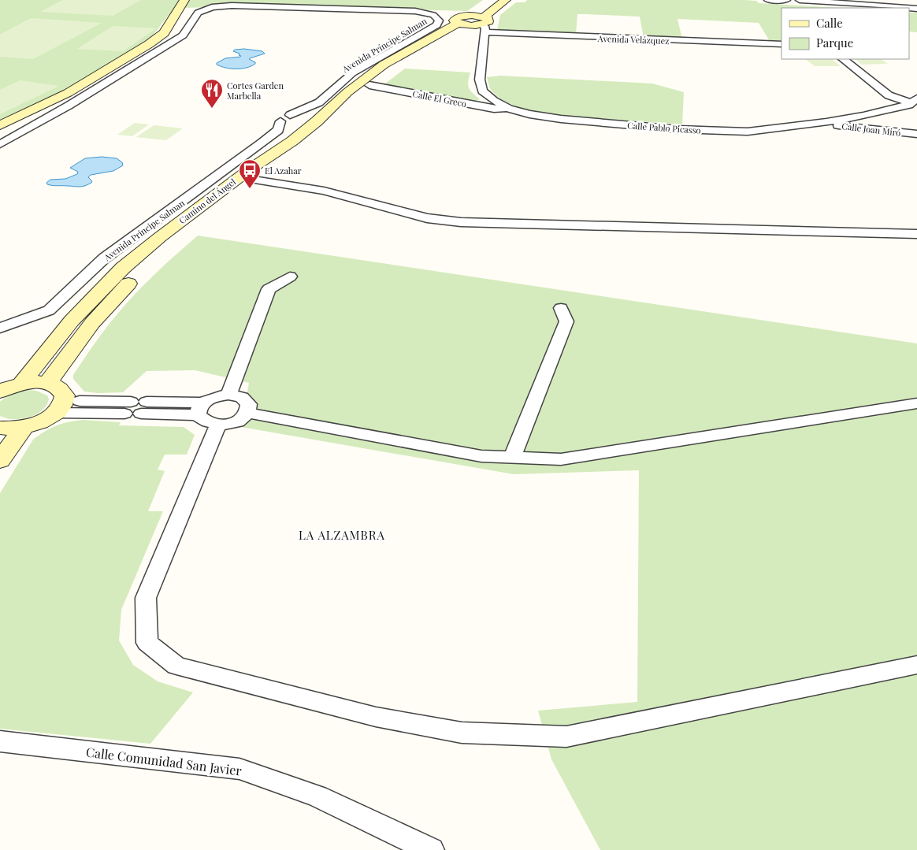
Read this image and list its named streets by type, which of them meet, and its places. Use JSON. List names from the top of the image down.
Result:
{
  "streets": {
    "street": [
      "Avenida Velázquez",
      "Avenida Príncipe Salman",
      "Calle El Greco",
      "Calle Pablo Picasso",
      "Calle Joan Miró",
      "Camino del Ángel",
      "Avenida Principe Salman",
      "Calle Comunidad San Javier"
    ]
  },
  "crossings": [
    ["Avenida Velázquez", "Calle Pablo Picasso"],
    ["Avenida Velázquez", "Camino del Ángel"],
    ["Avenida Príncipe Salman", "Avenida Principe Salman"],
    ["Calle El Greco", "Calle Pablo Picasso"],
    ["Calle El Greco", "Camino del Ángel"],
    ["Calle Pablo Picasso", "Calle Joan Miró"],
    ["Calle Pablo Picasso", "Camino del Ángel"]
  ],
  "districts": ["LA ALZAMBRA"],
  "places": {
    "restaurant": ["Cortes Garden Marbella"],
    "bus stop": ["El Azahar"]
  },
  "legend": ["Calle", "Parque"]
}
